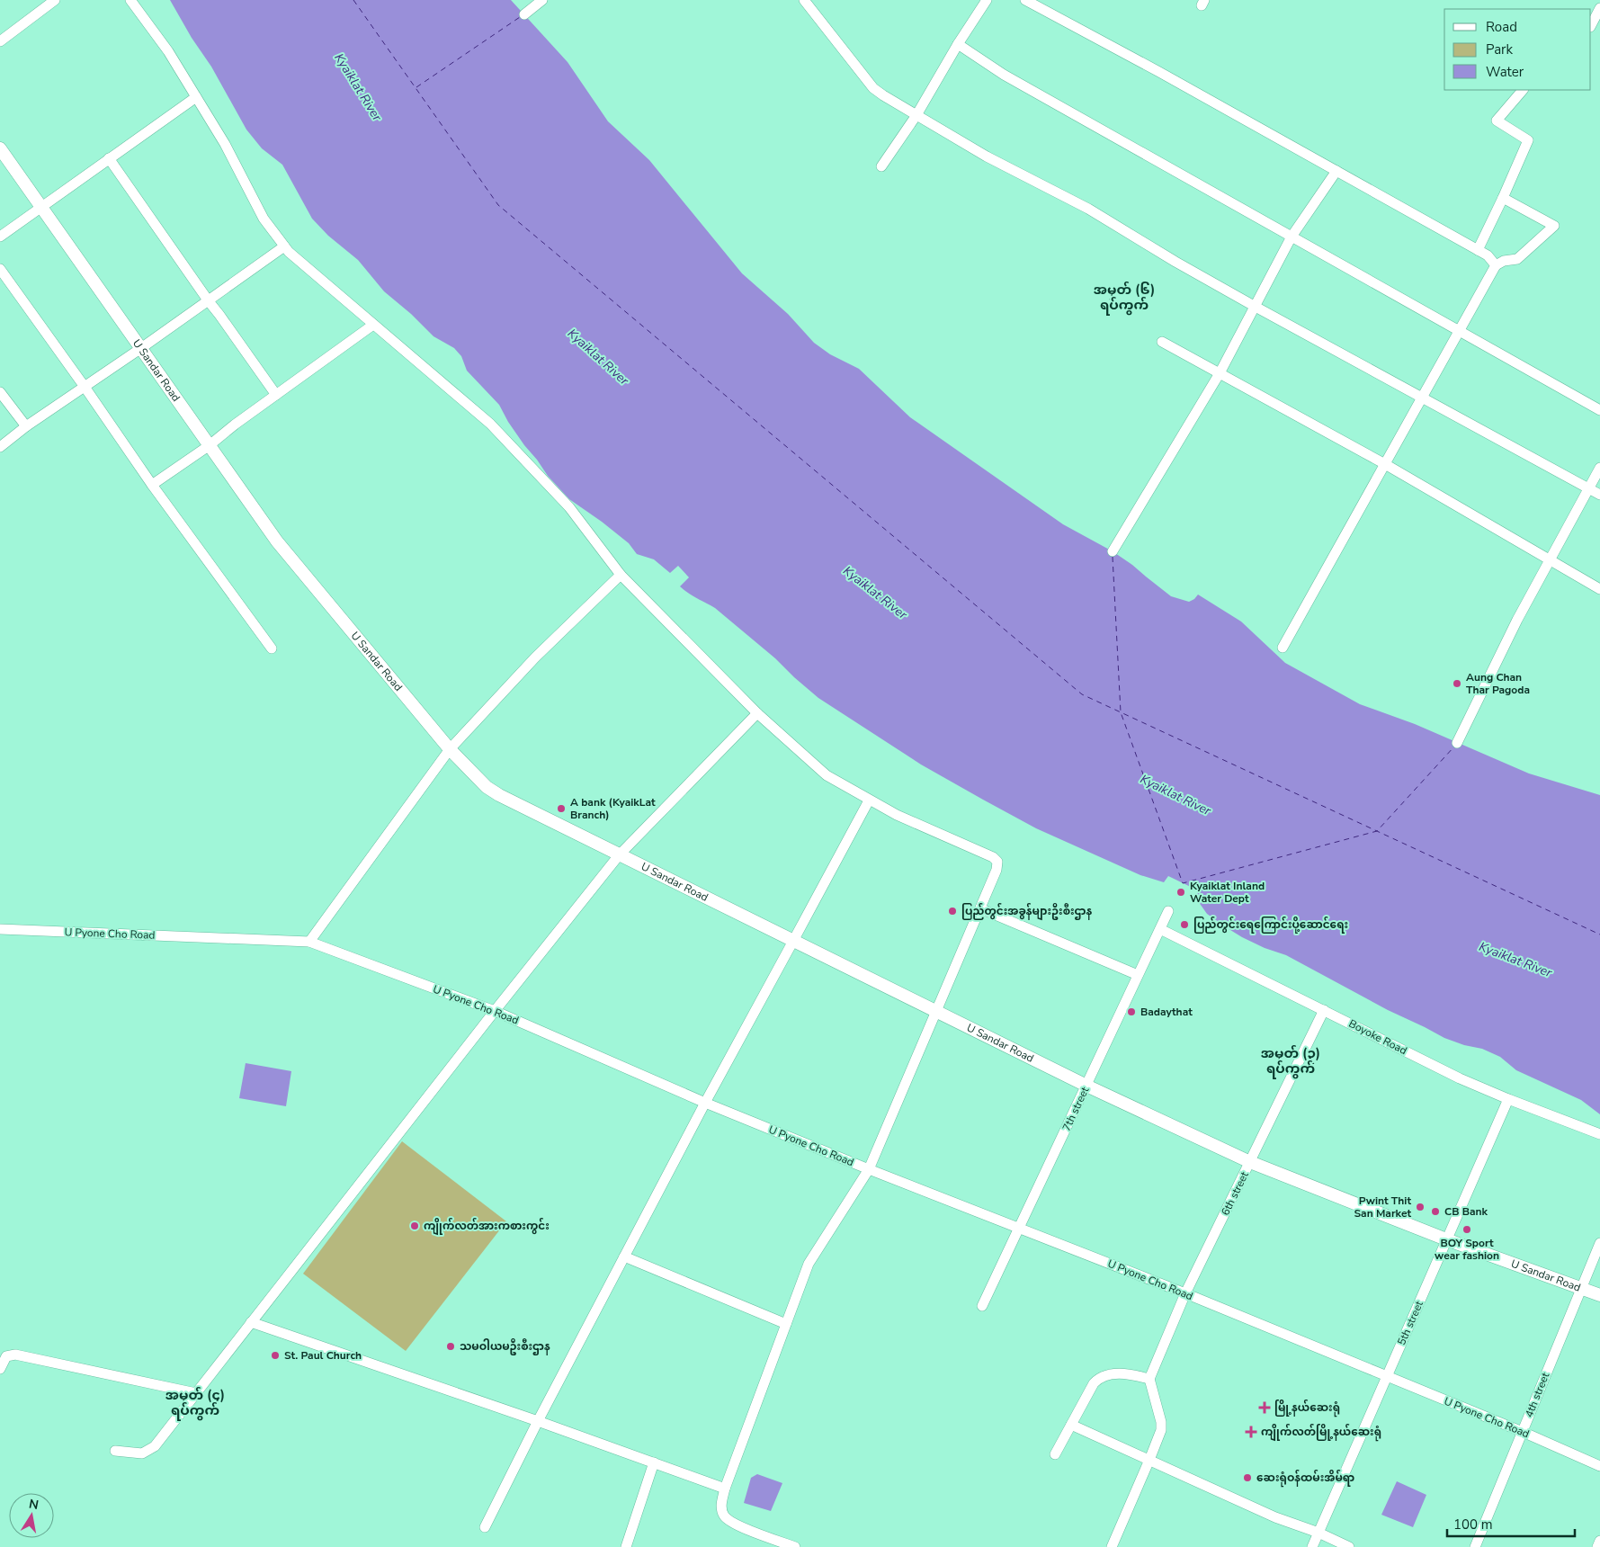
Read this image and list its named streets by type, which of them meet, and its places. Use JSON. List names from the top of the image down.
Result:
{
  "streets": {
    "main road": ["U Sandar Road"],
    "street": [
      "U Pyone Cho Road",
      "Boyoke Road",
      "7th street",
      "6th street",
      "5th street",
      "4th street"
    ]
  },
  "crossings": [
    ["U Sandar Road", "7th street"],
    ["U Sandar Road", "6th street"],
    ["U Sandar Road", "5th street"],
    ["U Sandar Road", "4th street"],
    ["U Pyone Cho Road", "7th street"],
    ["U Pyone Cho Road", "6th street"],
    ["U Pyone Cho Road", "5th street"],
    ["U Pyone Cho Road", "4th street"],
    ["Boyoke Road", "7th street"],
    ["Boyoke Road", "6th street"],
    ["Boyoke Road", "5th street"]
  ],
  "districts": ["အမှတ် (၆) ရပ်ကွက်", "အမှတ် (၃) ရပ်ကွက်", "အမှတ် (၄) ရပ်ကွက်"],
  "water": ["Kyaiklat River"],
  "places": {
    "other": [
      "Aung Chan Thar Pagoda",
      "A bank (KyaikLat Branch)",
      "Kyaiklat Inland Water Dept",
      "ပြည်တွင်းအခွန်များဦးစီးဌာန",
      "ပြည်တွင်းရေကြောင်းပို့ဆောင်ရေး",
      "Badaythat",
      "Pwint Thit San Market",
      "CB Bank",
      "ကျိုက်လတ်အားကစားကွင်း",
      "BOY Sport wear fashion",
      "သမဝါယမဦးစီးဌာန",
      "St. Paul Church",
      "ဆေးရုံဝန်ထမ်းအိမ်ရာ"
    ],
    "health": ["မြို့နယ်ဆေးရုံ", "ကျိုက်လတ်မြို့နယ်ဆေးရုံ"]
  },
  "legend": ["Road", "Park", "Water"],
  "scale_bar": "100 m",
  "north": "top"
}
